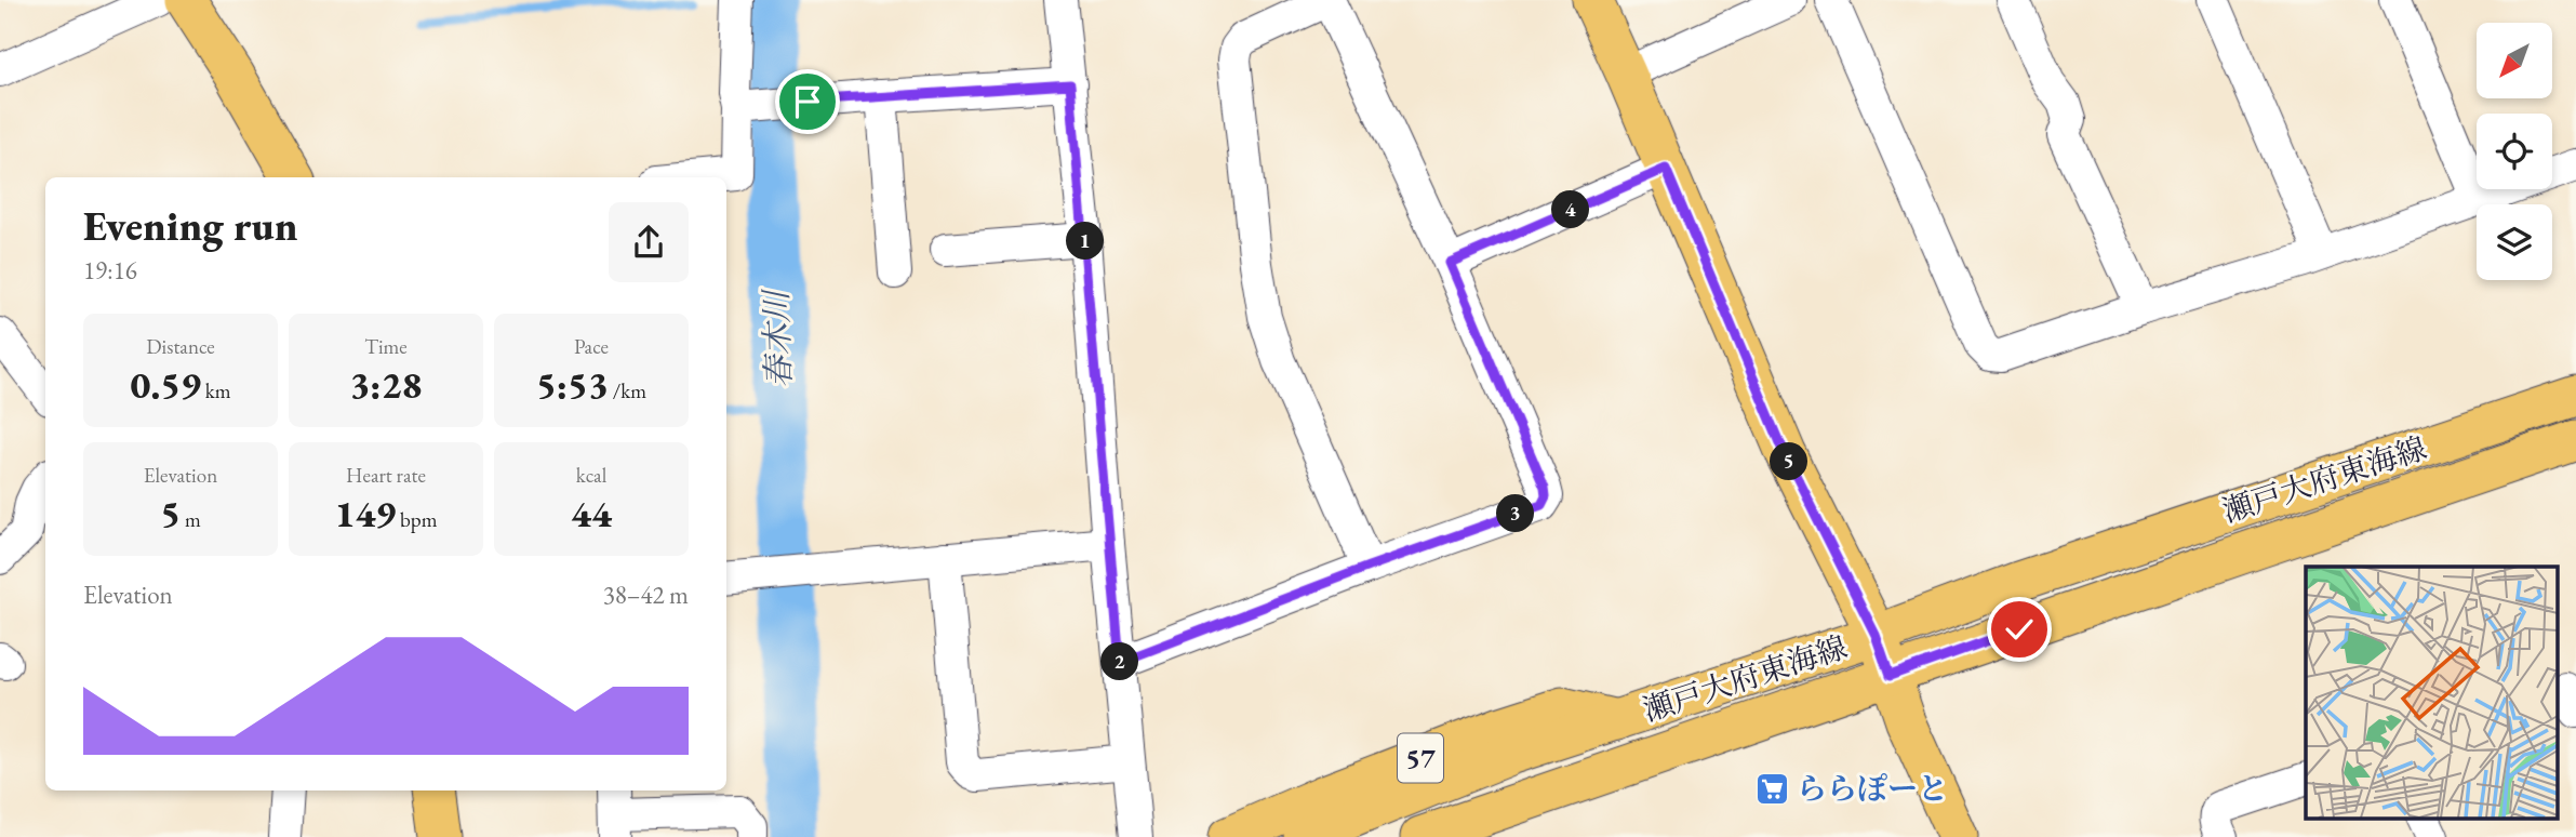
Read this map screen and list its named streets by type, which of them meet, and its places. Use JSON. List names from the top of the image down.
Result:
{
  "streets": {
    "main road": ["瀬戸大府東海線", "57"]
  },
  "crossings": [
    ["瀬戸大府東海線", "57"]
  ],
  "water": ["春木川"],
  "places": {
    "supermarket": ["ららぽーと"]
  },
  "north": "bottom left",
  "page": {
    "heading": ["Evening run", "19:16"],
    "pins": [
      "4",
      "1",
      "5",
      "3",
      "2"
    ],
    "stats": [
      ["Distance", "0.59 km"],
      ["Time", "3:28"],
      ["Pace", "5:53 /km"],
      ["Elevation", "5 m"],
      ["Heart rate", "149 bpm"],
      ["kcal", "44"]
    ],
    "chart": ["Elevation", "38–42 m"]
  }
}
